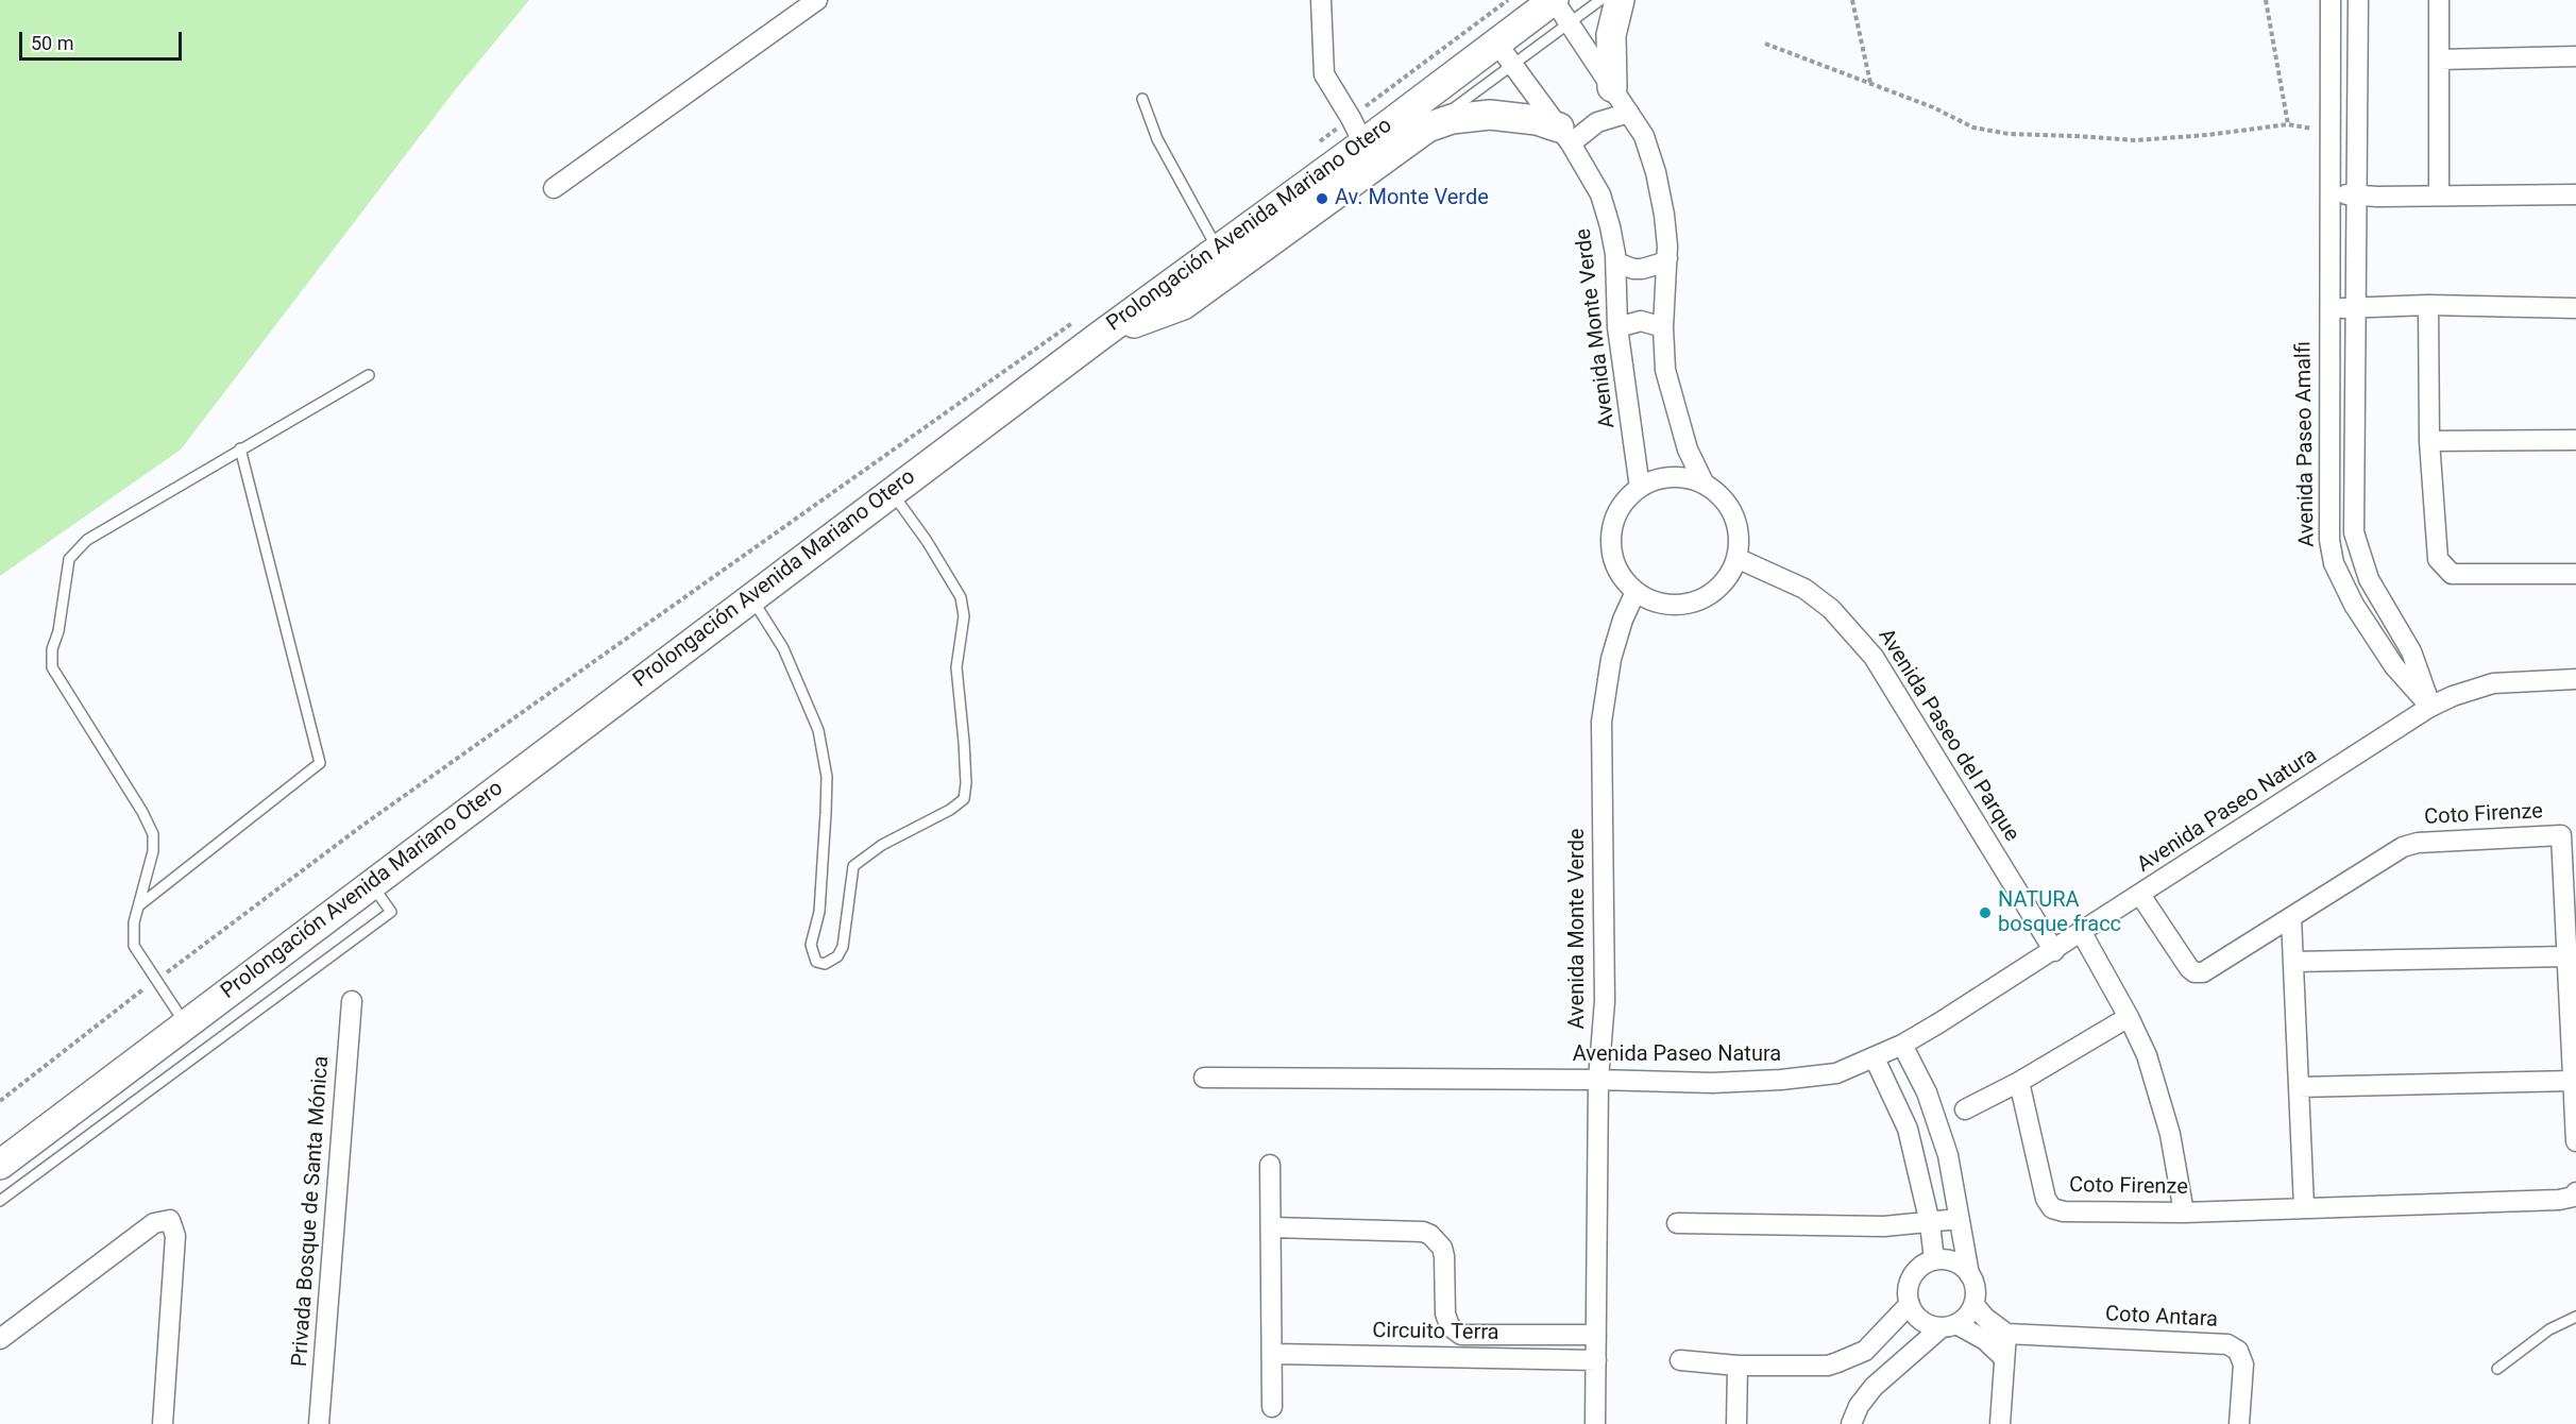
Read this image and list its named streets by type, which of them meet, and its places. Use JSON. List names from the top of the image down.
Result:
{
  "streets": {
    "street": [
      "Prolongación Avenida Mariano Otero",
      "Avenida Monte Verde",
      "Avenida Paseo Amalfi",
      "Avenida Paseo del Parque",
      "Avenida Paseo Natura",
      "Coto Firenze",
      "Privada Bosque de Santa Mónica",
      "Coto Antara",
      "Circuito Terra"
    ]
  },
  "crossings": [
    ["Prolongación Avenida Mariano Otero", "Avenida Monte Verde"],
    ["Avenida Monte Verde", "Avenida Paseo del Parque"],
    ["Avenida Monte Verde", "Avenida Paseo Natura"],
    ["Avenida Monte Verde", "Circuito Terra"],
    ["Avenida Paseo Amalfi", "Avenida Paseo Natura"],
    ["Avenida Paseo del Parque", "Avenida Paseo Natura"],
    ["Avenida Paseo Natura", "Coto Firenze"]
  ],
  "places": ["Av. Monte Verde", "NATURA bosque fracc"],
  "scale_bar": "50 m"
}
